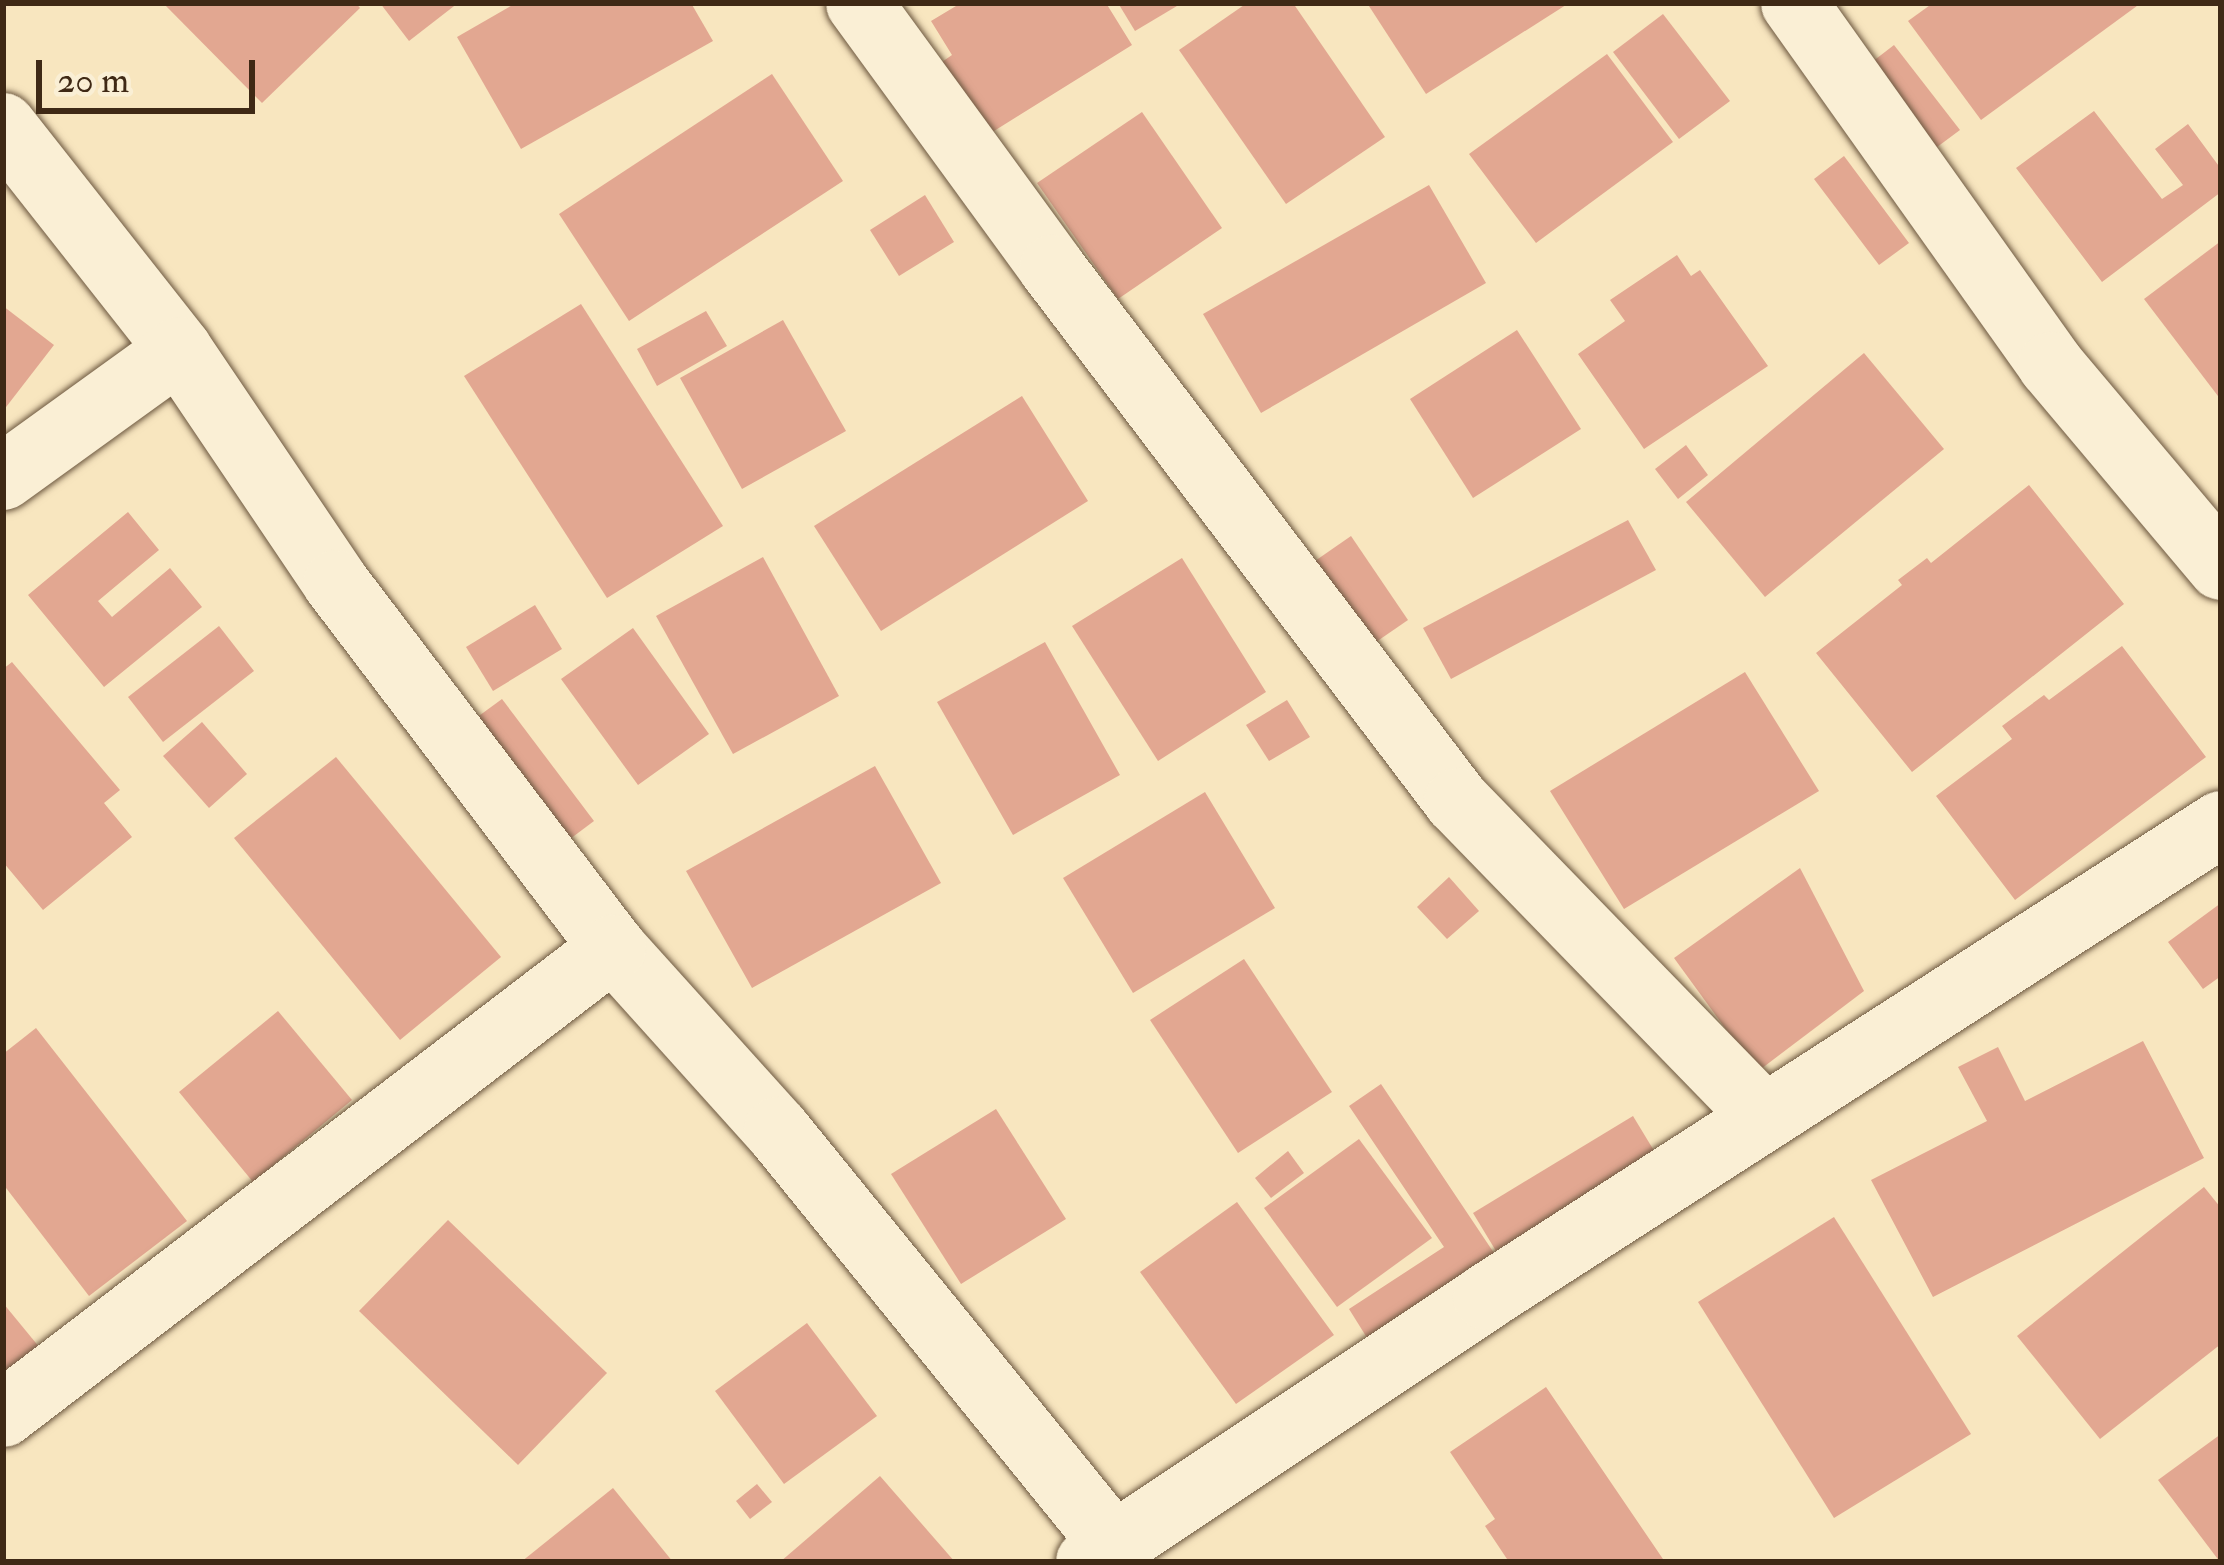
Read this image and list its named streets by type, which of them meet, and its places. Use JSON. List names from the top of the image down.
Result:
{
  "scale_bar": "20 m"
}
